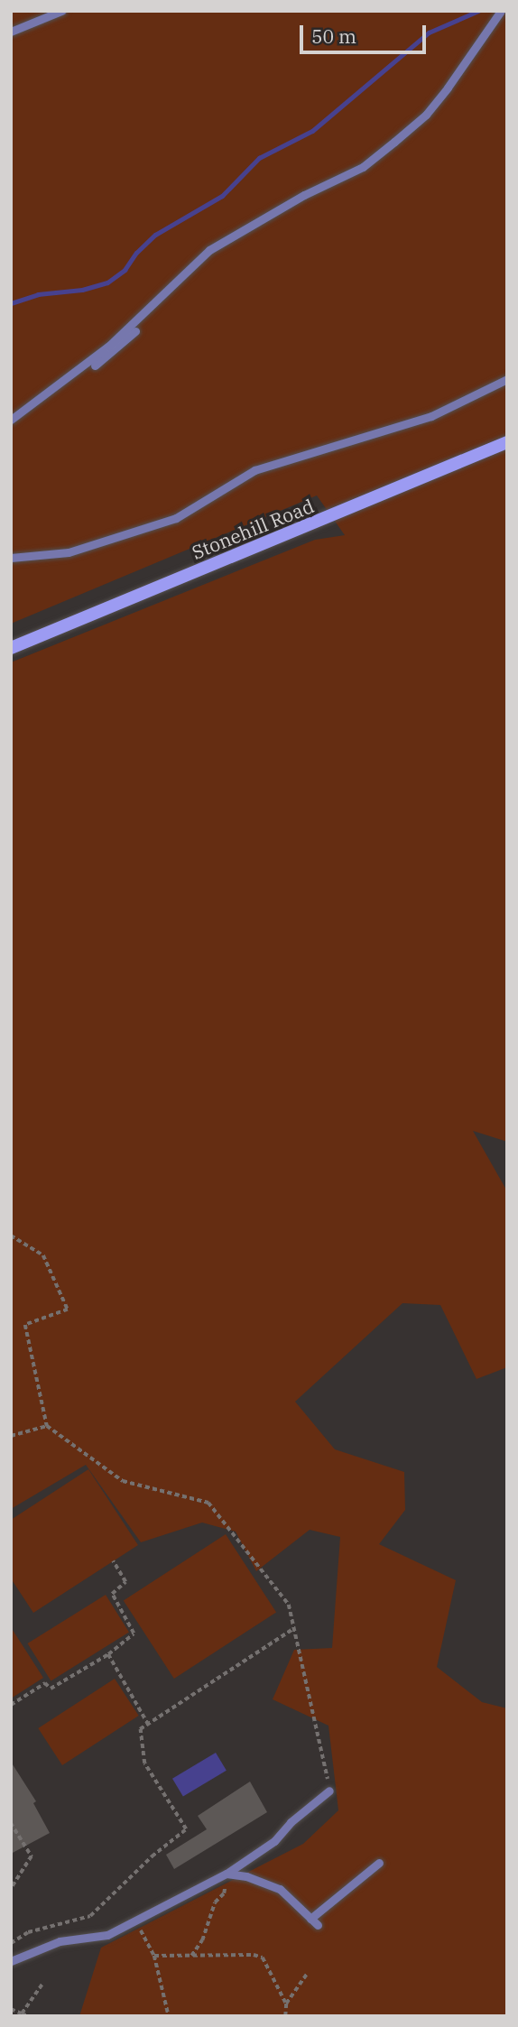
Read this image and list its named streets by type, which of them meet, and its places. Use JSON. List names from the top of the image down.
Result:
{
  "streets": {
    "street": ["Stonehill Road"]
  },
  "scale_bar": "50 m"
}
